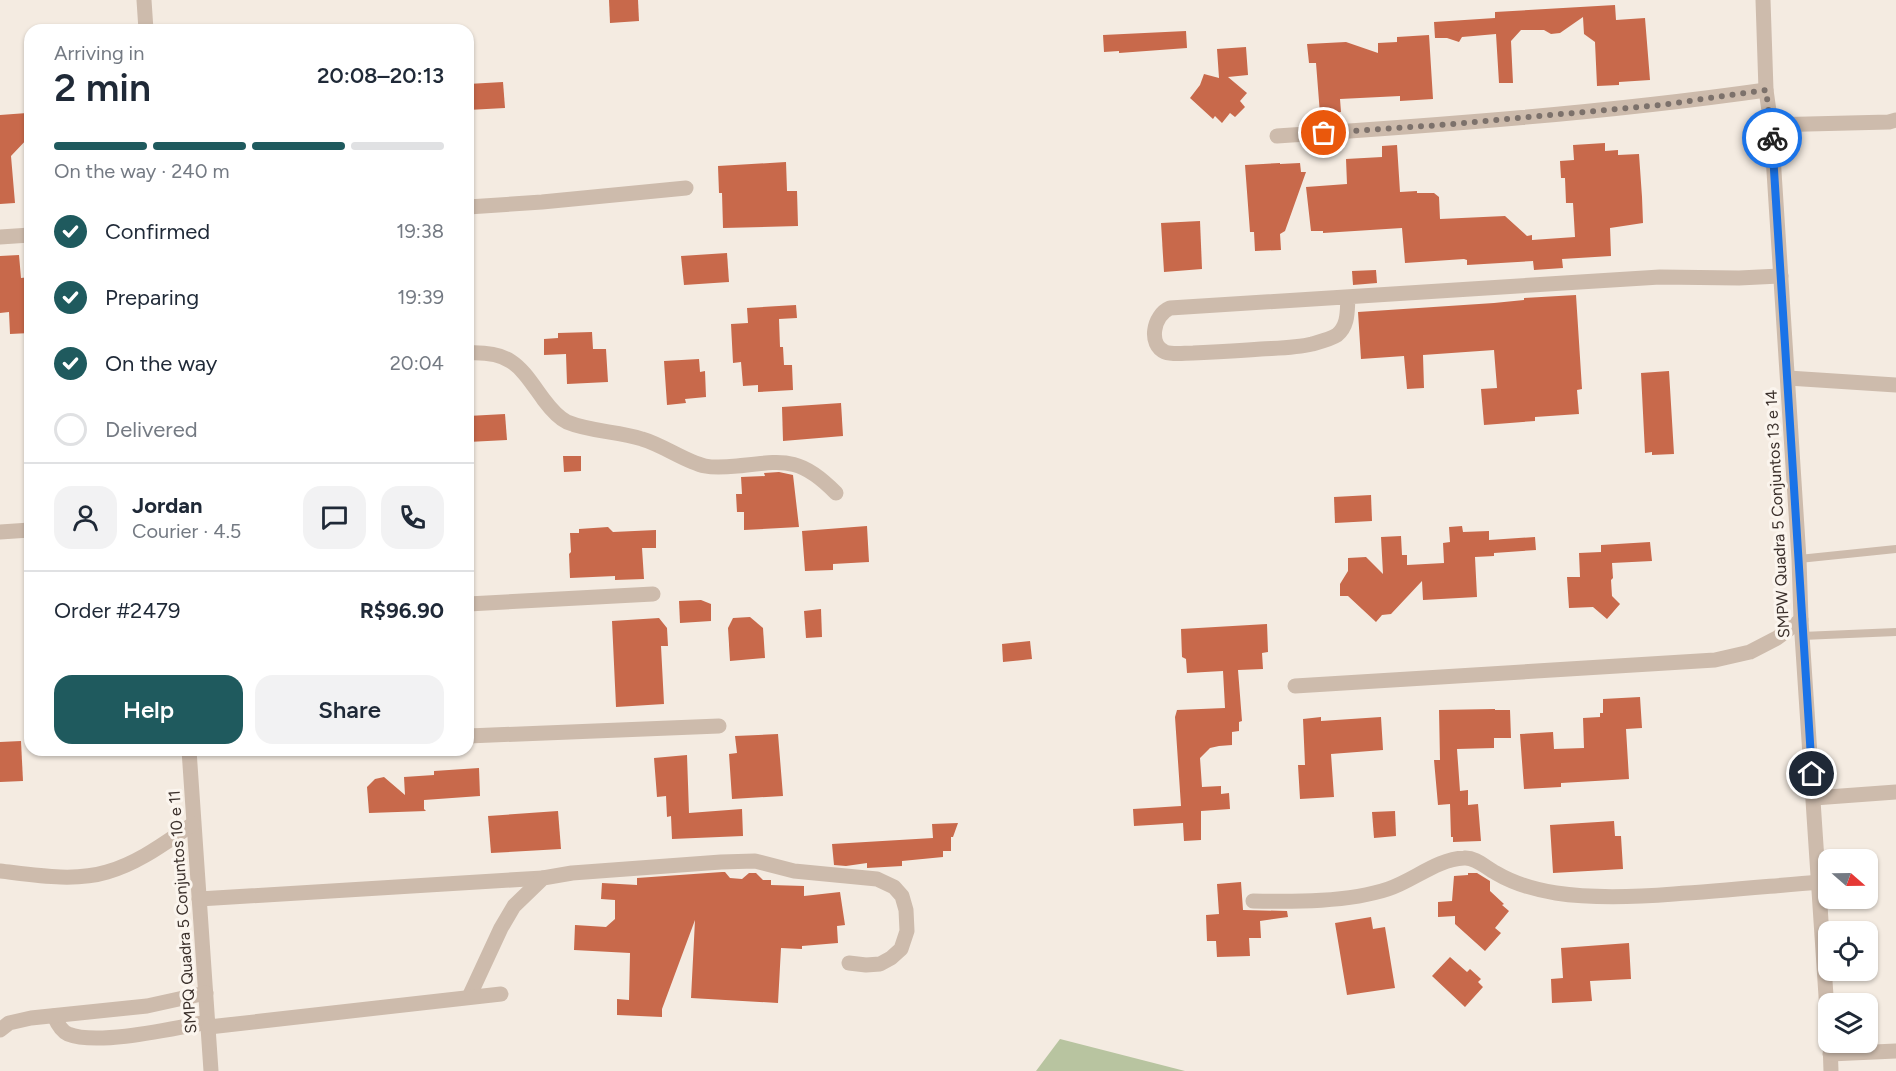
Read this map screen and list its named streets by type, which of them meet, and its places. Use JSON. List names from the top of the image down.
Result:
{
  "streets": {
    "street": ["SMPW Quadra 5 Conjuntos 13 e 14", "SMPQ Quadra 5 Conjuntos 10 e 11"]
  },
  "north": "right",
  "page": {
    "heading": ["2 min", "Arriving in", "20:08–20:13"],
    "panel": [
      "Jordan",
      "Courier · 4.5",
      "Order #2479",
      "R$96.90"
    ],
    "bar": "On the way · 240 m",
    "list": [
      ["Confirmed", "19:38"],
      ["Preparing", "19:39"],
      ["On the way", "20:04"],
      "Delivered"
    ],
    "buttons": ["Help", "Share"]
  }
}
